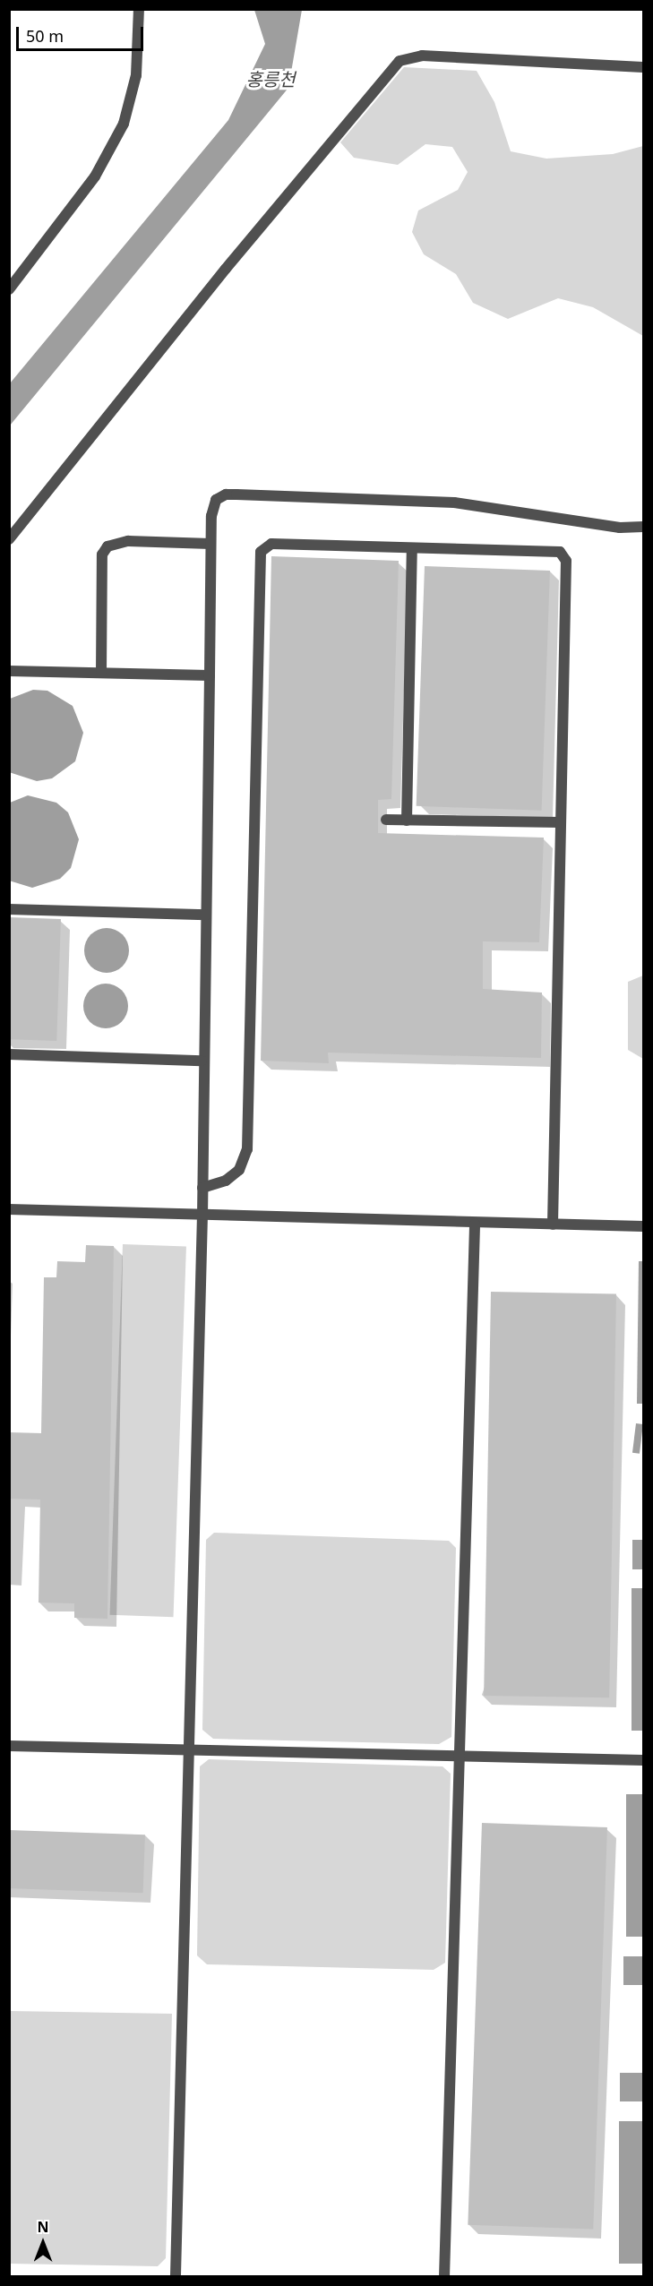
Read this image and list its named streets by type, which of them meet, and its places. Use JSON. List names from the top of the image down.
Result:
{
  "water": ["홍릉천"],
  "scale_bar": "50 m",
  "north": "top"
}
